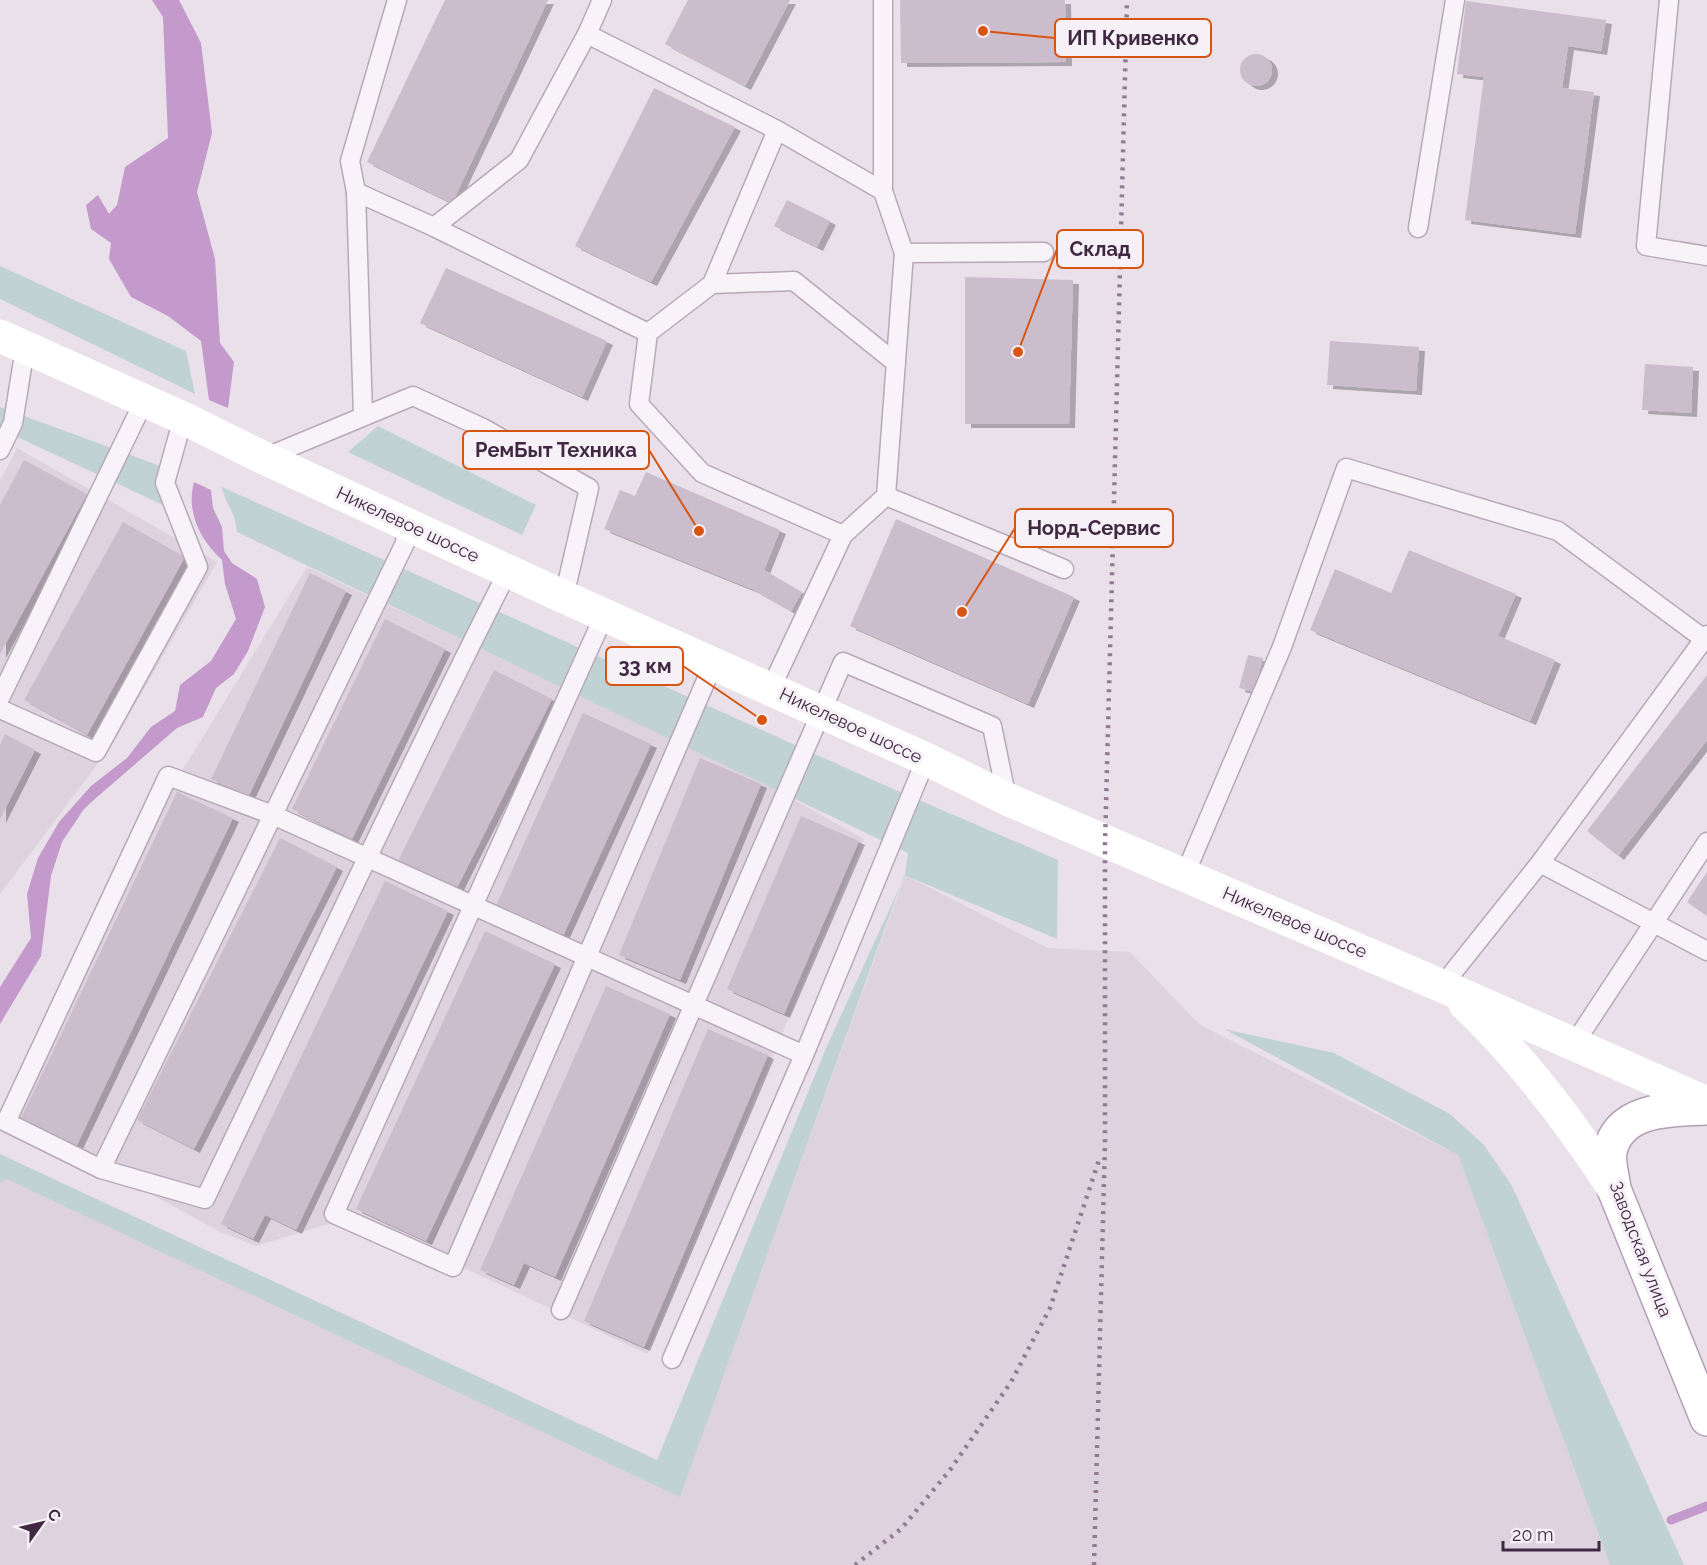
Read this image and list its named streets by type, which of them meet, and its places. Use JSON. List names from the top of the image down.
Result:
{
  "streets": {
    "main road": ["Никелевое шоссе", "Заводская улица"]
  },
  "places": [
    "ИП Кривенко",
    "Склад",
    "РемБыт Техника",
    "Норд-Сервис",
    "33 км"
  ],
  "scale_bar": "20 m",
  "north": "top right"
}
